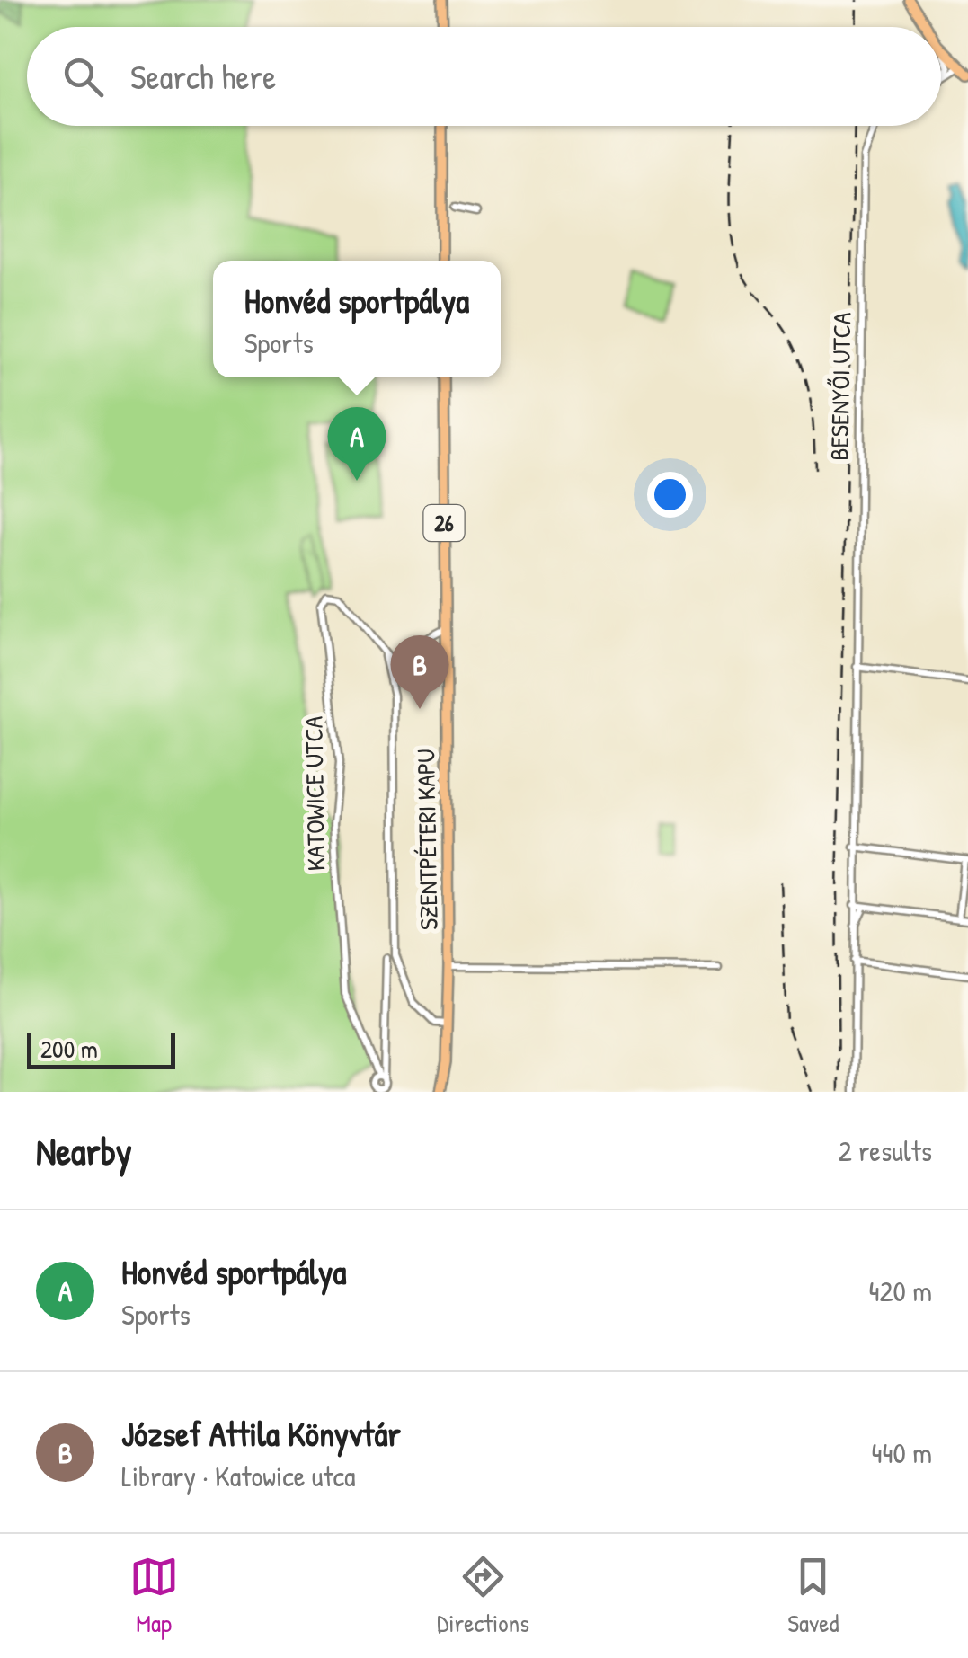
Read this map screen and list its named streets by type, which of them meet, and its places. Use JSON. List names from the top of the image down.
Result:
{
  "streets": {
    "main road": ["26", "SZENTPÉTERI KAPU"],
    "street": ["BESENYŐI UTCA", "KATOWICE UTCA"]
  },
  "crossings": [
    ["KATOWICE UTCA", "SZENTPÉTERI KAPU"]
  ],
  "scale_bar": "200 m",
  "page": {
    "search": "Search here",
    "popup": ["Honvéd sportpálya", "Sports"],
    "pins": ["A", "B"],
    "scale": "200 m",
    "heading": ["Nearby", "2 results"],
    "list": [
      {
        "mark": "A",
        "name": "Honvéd sportpálya",
        "note": "Sports",
        "value": "420 m"
      },
      {
        "mark": "B",
        "name": "József Attila Könyvtár",
        "note": "Library · Katowice utca",
        "value": "440 m"
      }
    ],
    "nav": ["Map", "Directions", "Saved"]
  }
}
